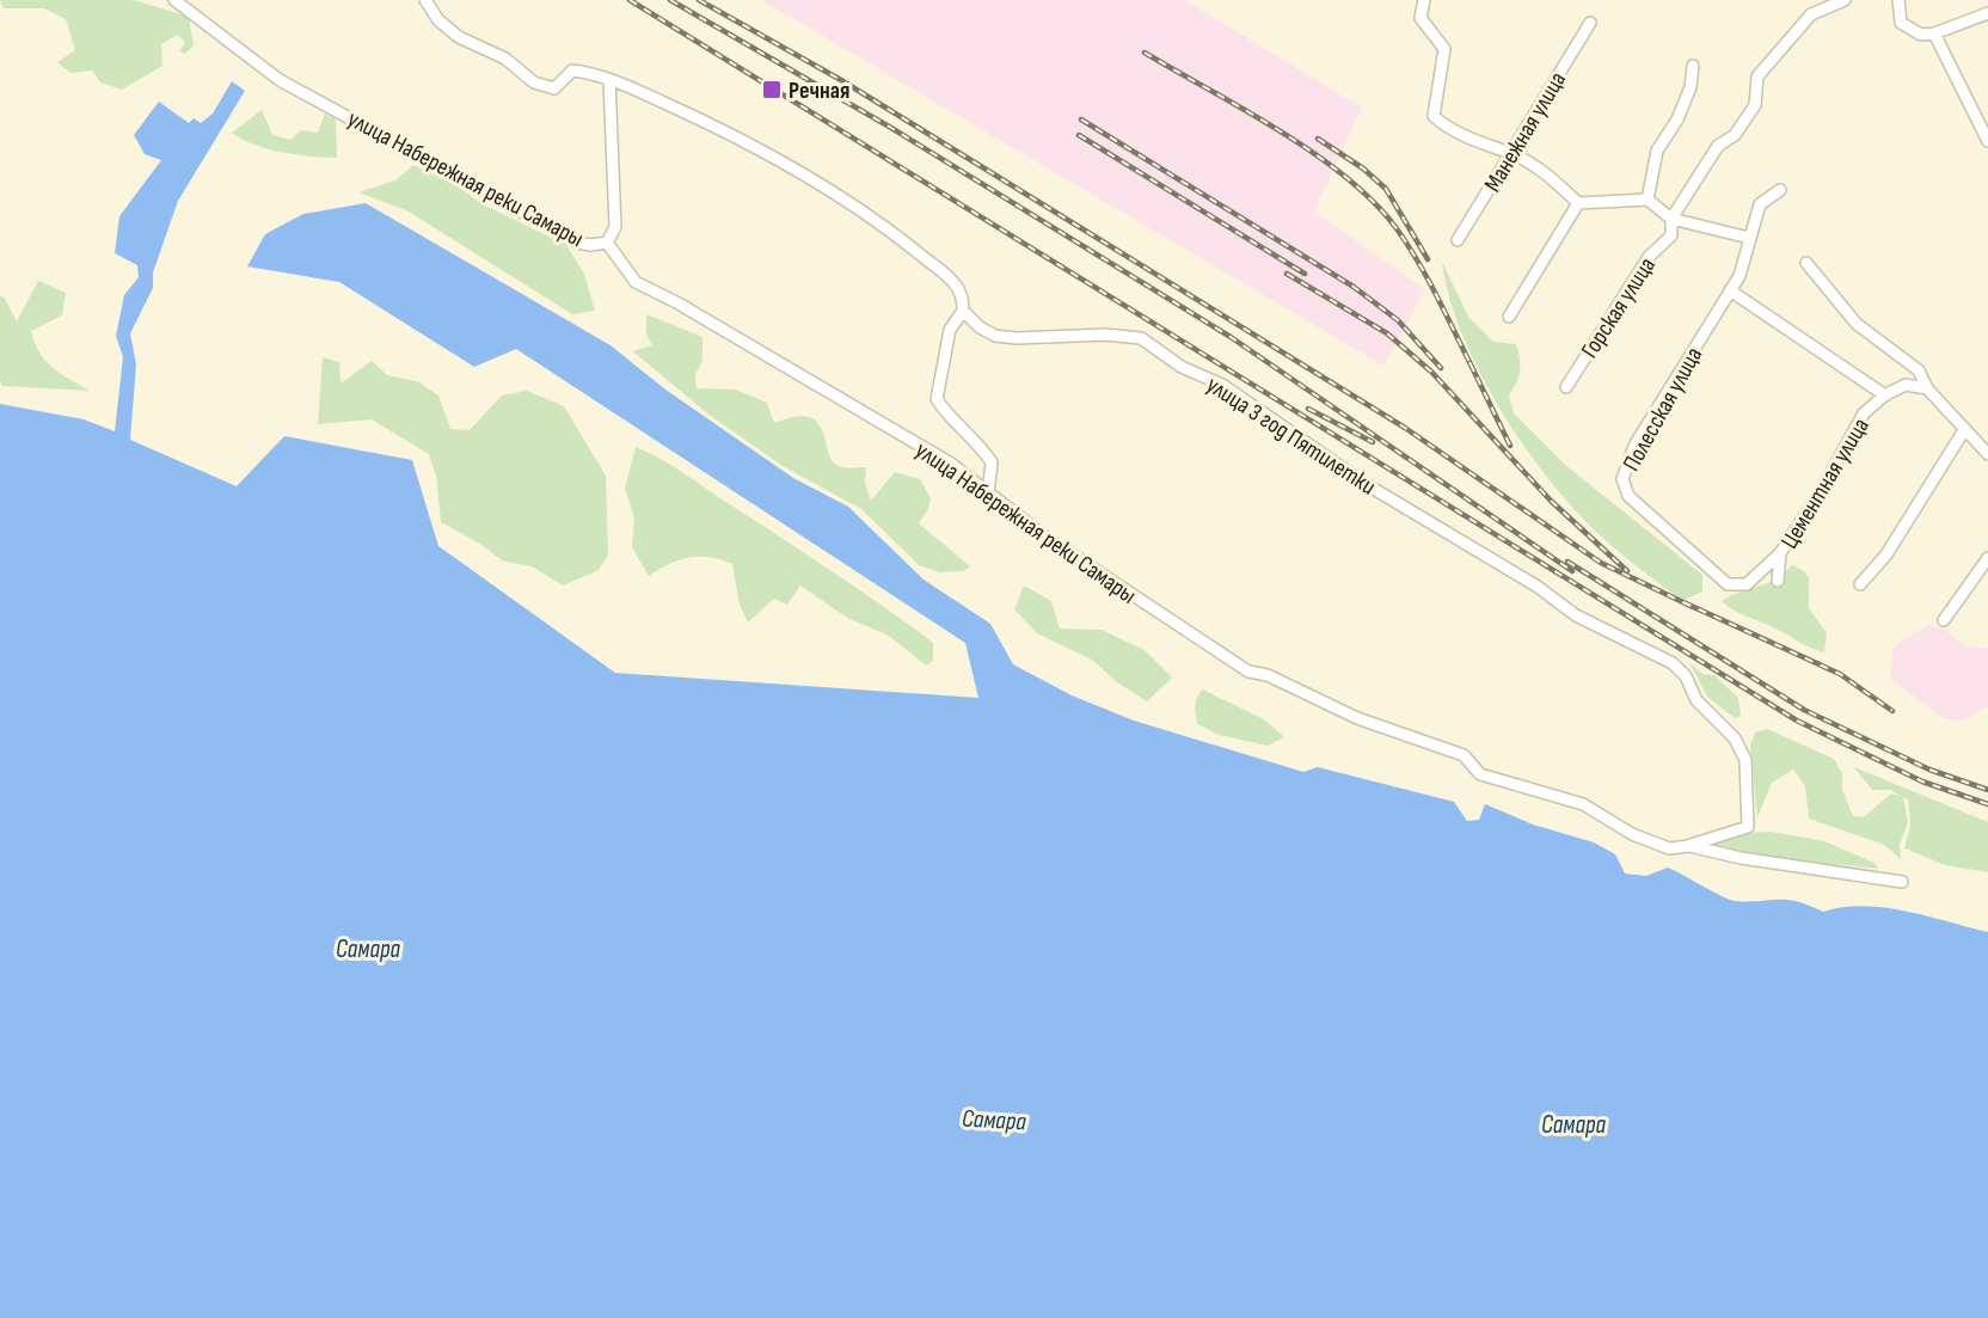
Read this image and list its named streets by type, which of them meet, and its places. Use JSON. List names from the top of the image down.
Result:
{
  "streets": {
    "street": [
      "Манежная улица",
      "улица Набережная реки Самары",
      "Горская улица",
      "Полесская улица",
      "улица 3 год Пятилетки",
      "Цементная улица"
    ]
  },
  "crossings": [
    ["улица Набережная реки Самары", "улица 3 год Пятилетки"],
    ["Полесская улица", "Цементная улица"]
  ],
  "water": ["Самара"],
  "places": {
    "transit": ["Речная"]
  }
}
